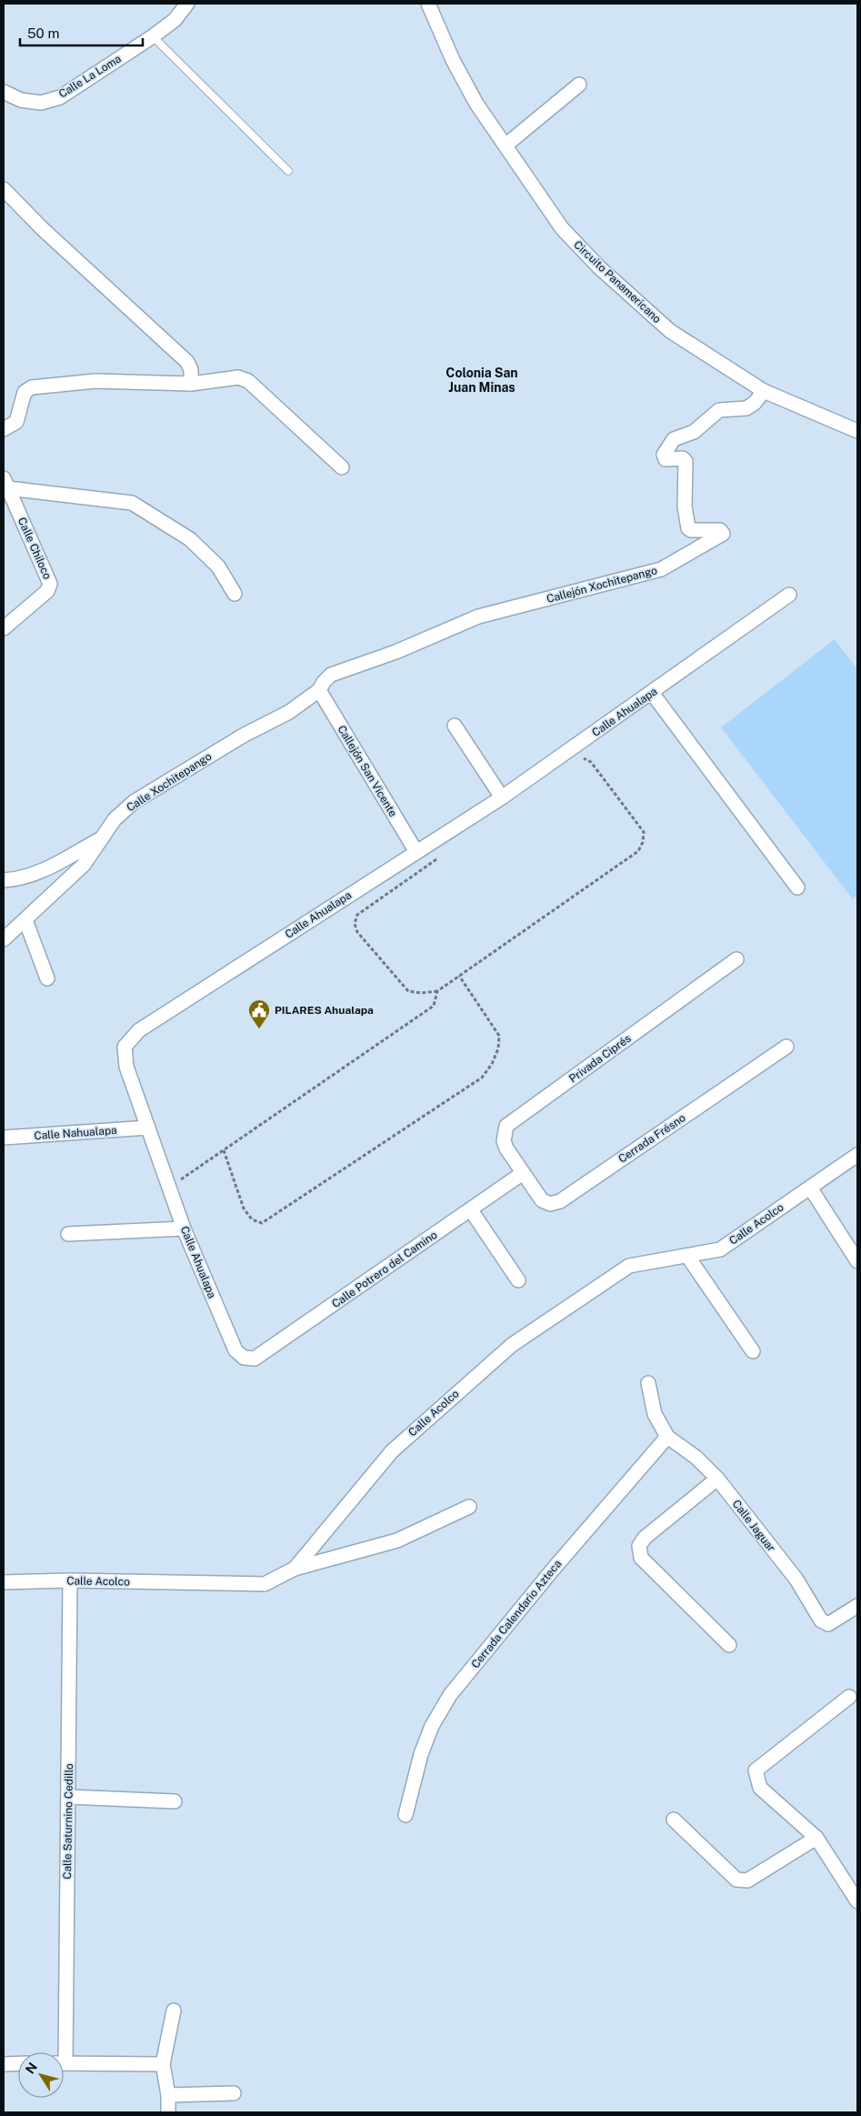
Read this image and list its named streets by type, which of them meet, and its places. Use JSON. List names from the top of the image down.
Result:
{
  "streets": {
    "street": [
      "Calle La Loma",
      "Circuito Panamericano",
      "Calle Chiloco",
      "Callejón Xochitepango",
      "Calle Ahualapa",
      "Callejón San Vicente",
      "Calle Xochitepango",
      "Privada Ciprés",
      "Calle Nahualapa",
      "Cerrada Frésno",
      "Calle Acolco",
      "Calle Potrero del Camino",
      "Calle Jaguar",
      "Cerrada Calendario Azteca",
      "Calle Saturnino Cedillo"
    ]
  },
  "crossings": [
    ["Circuito Panamericano", "Callejón Xochitepango"],
    ["Callejón Xochitepango", "Callejón San Vicente"],
    ["Callejón Xochitepango", "Calle Xochitepango"],
    ["Calle Ahualapa", "Callejón San Vicente"],
    ["Calle Ahualapa", "Calle Nahualapa"],
    ["Calle Ahualapa", "Calle Potrero del Camino"],
    ["Callejón San Vicente", "Calle Xochitepango"],
    ["Privada Ciprés", "Cerrada Frésno"],
    ["Privada Ciprés", "Calle Potrero del Camino"],
    ["Cerrada Frésno", "Calle Potrero del Camino"],
    ["Calle Acolco", "Calle Saturnino Cedillo"],
    ["Calle Jaguar", "Cerrada Calendario Azteca"]
  ],
  "districts": ["Colonia San Juan Minas"],
  "places": {
    "public building": ["PILARES Ahualapa"]
  },
  "scale_bar": "50 m",
  "north": "top left"
}
